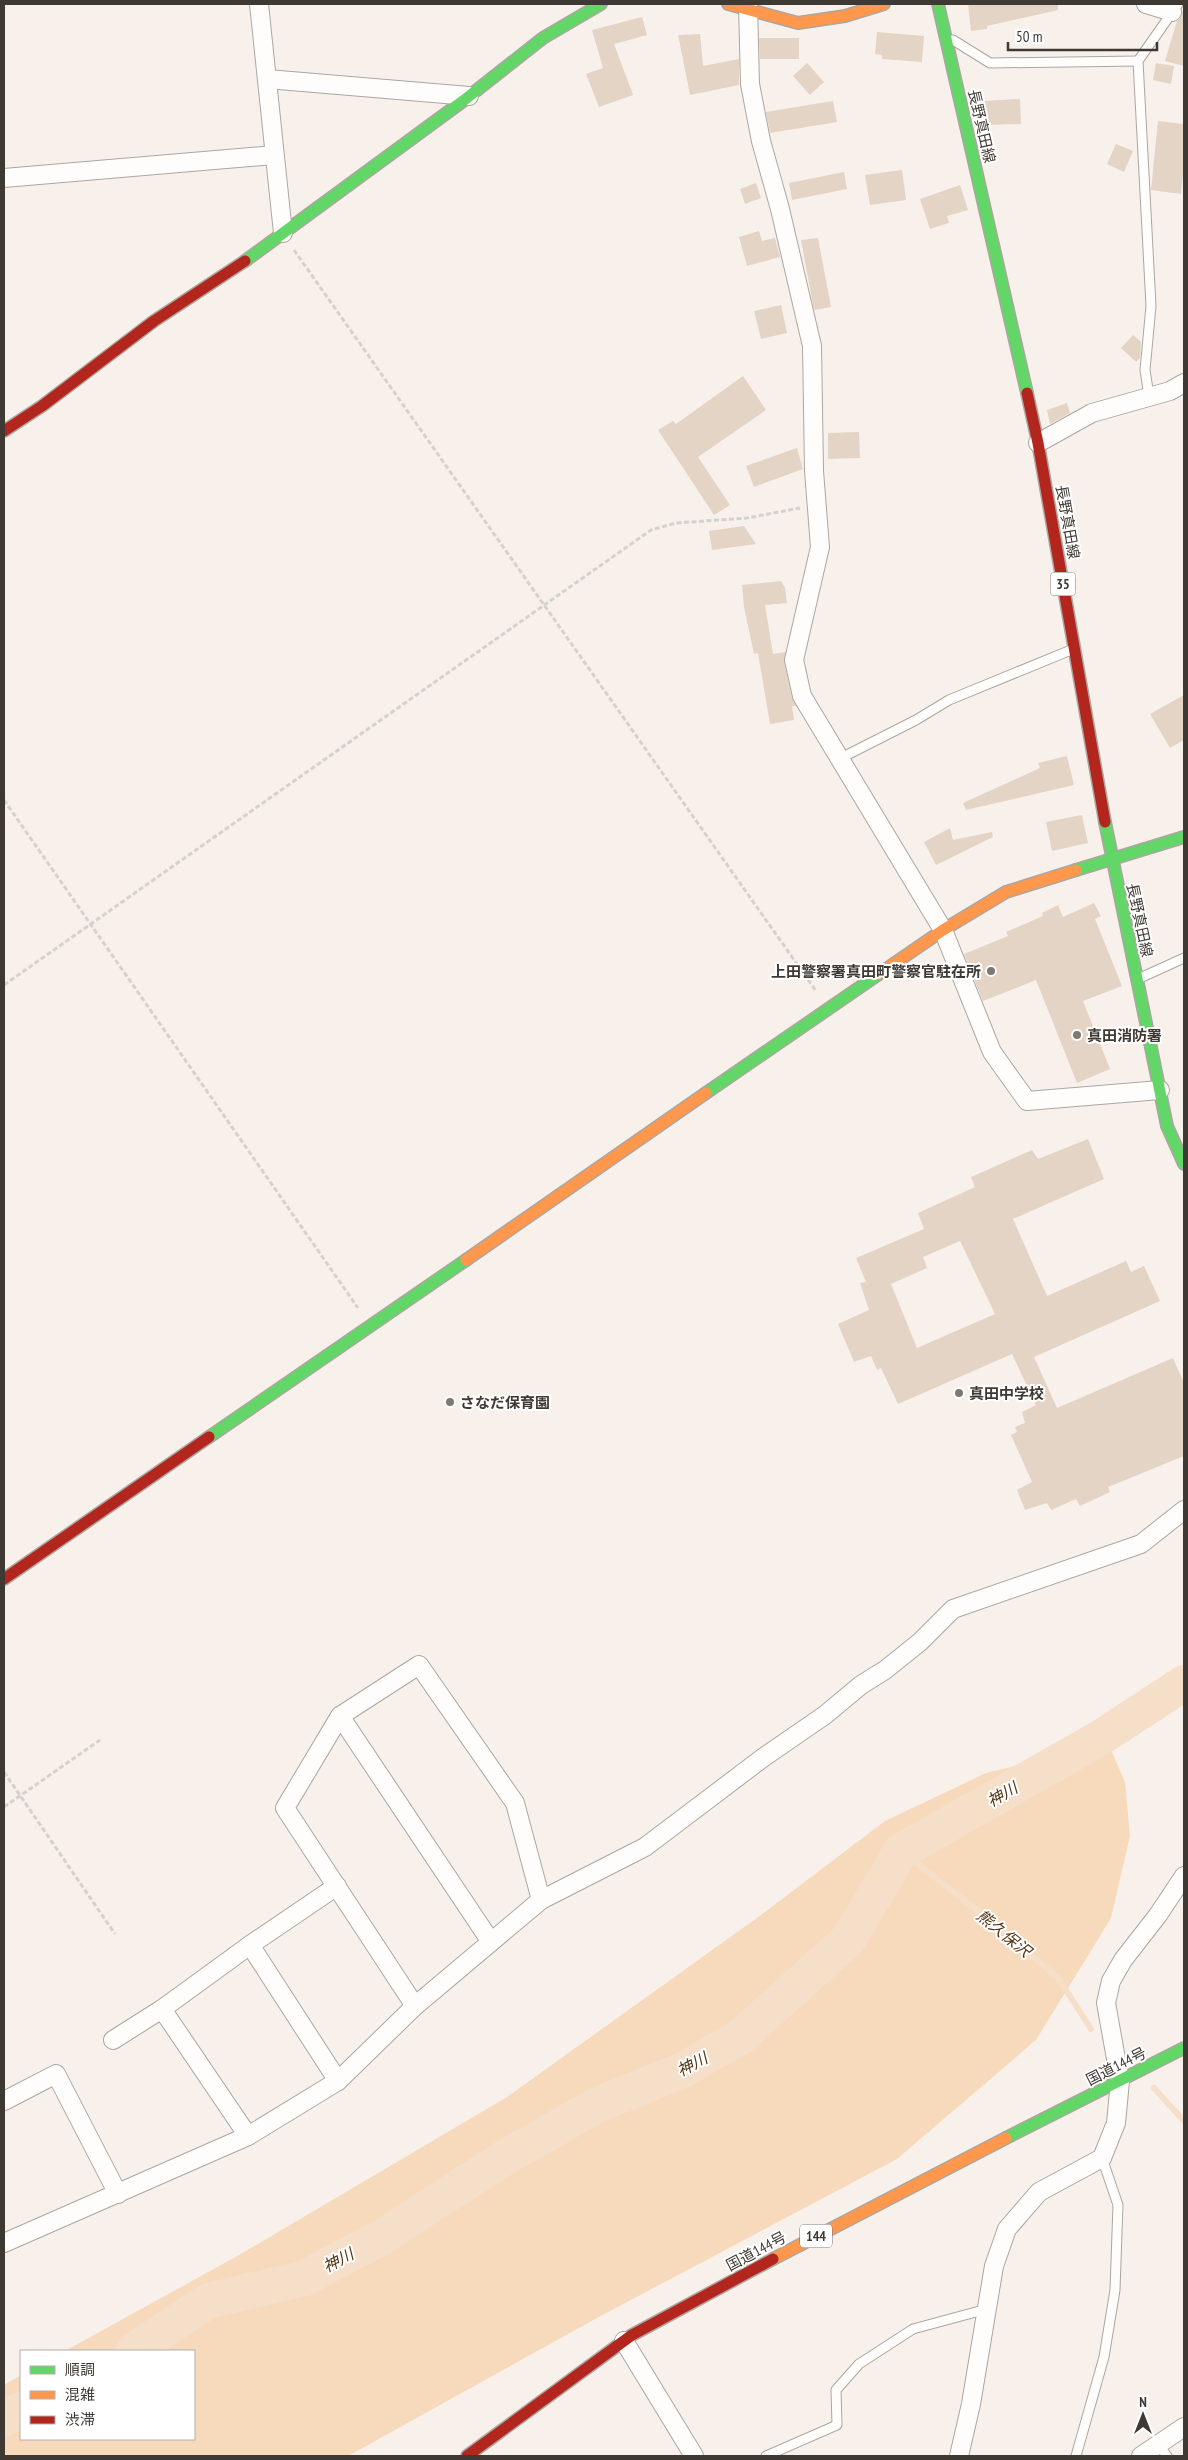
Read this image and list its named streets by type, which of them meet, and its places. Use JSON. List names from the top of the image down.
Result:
{
  "streets": {
    "main road": [
      "長野真田線",
      "35",
      "国道144号",
      "144"
    ]
  },
  "water": ["神川", "熊久保沢"],
  "places": [
    "上田警察署真田町警察官駐在所",
    "真田消防署",
    "真田中学校",
    "さなだ保育園"
  ],
  "legend": ["順調", "混雑", "渋滞"],
  "scale_bar": "50 m",
  "north": "top"
}
